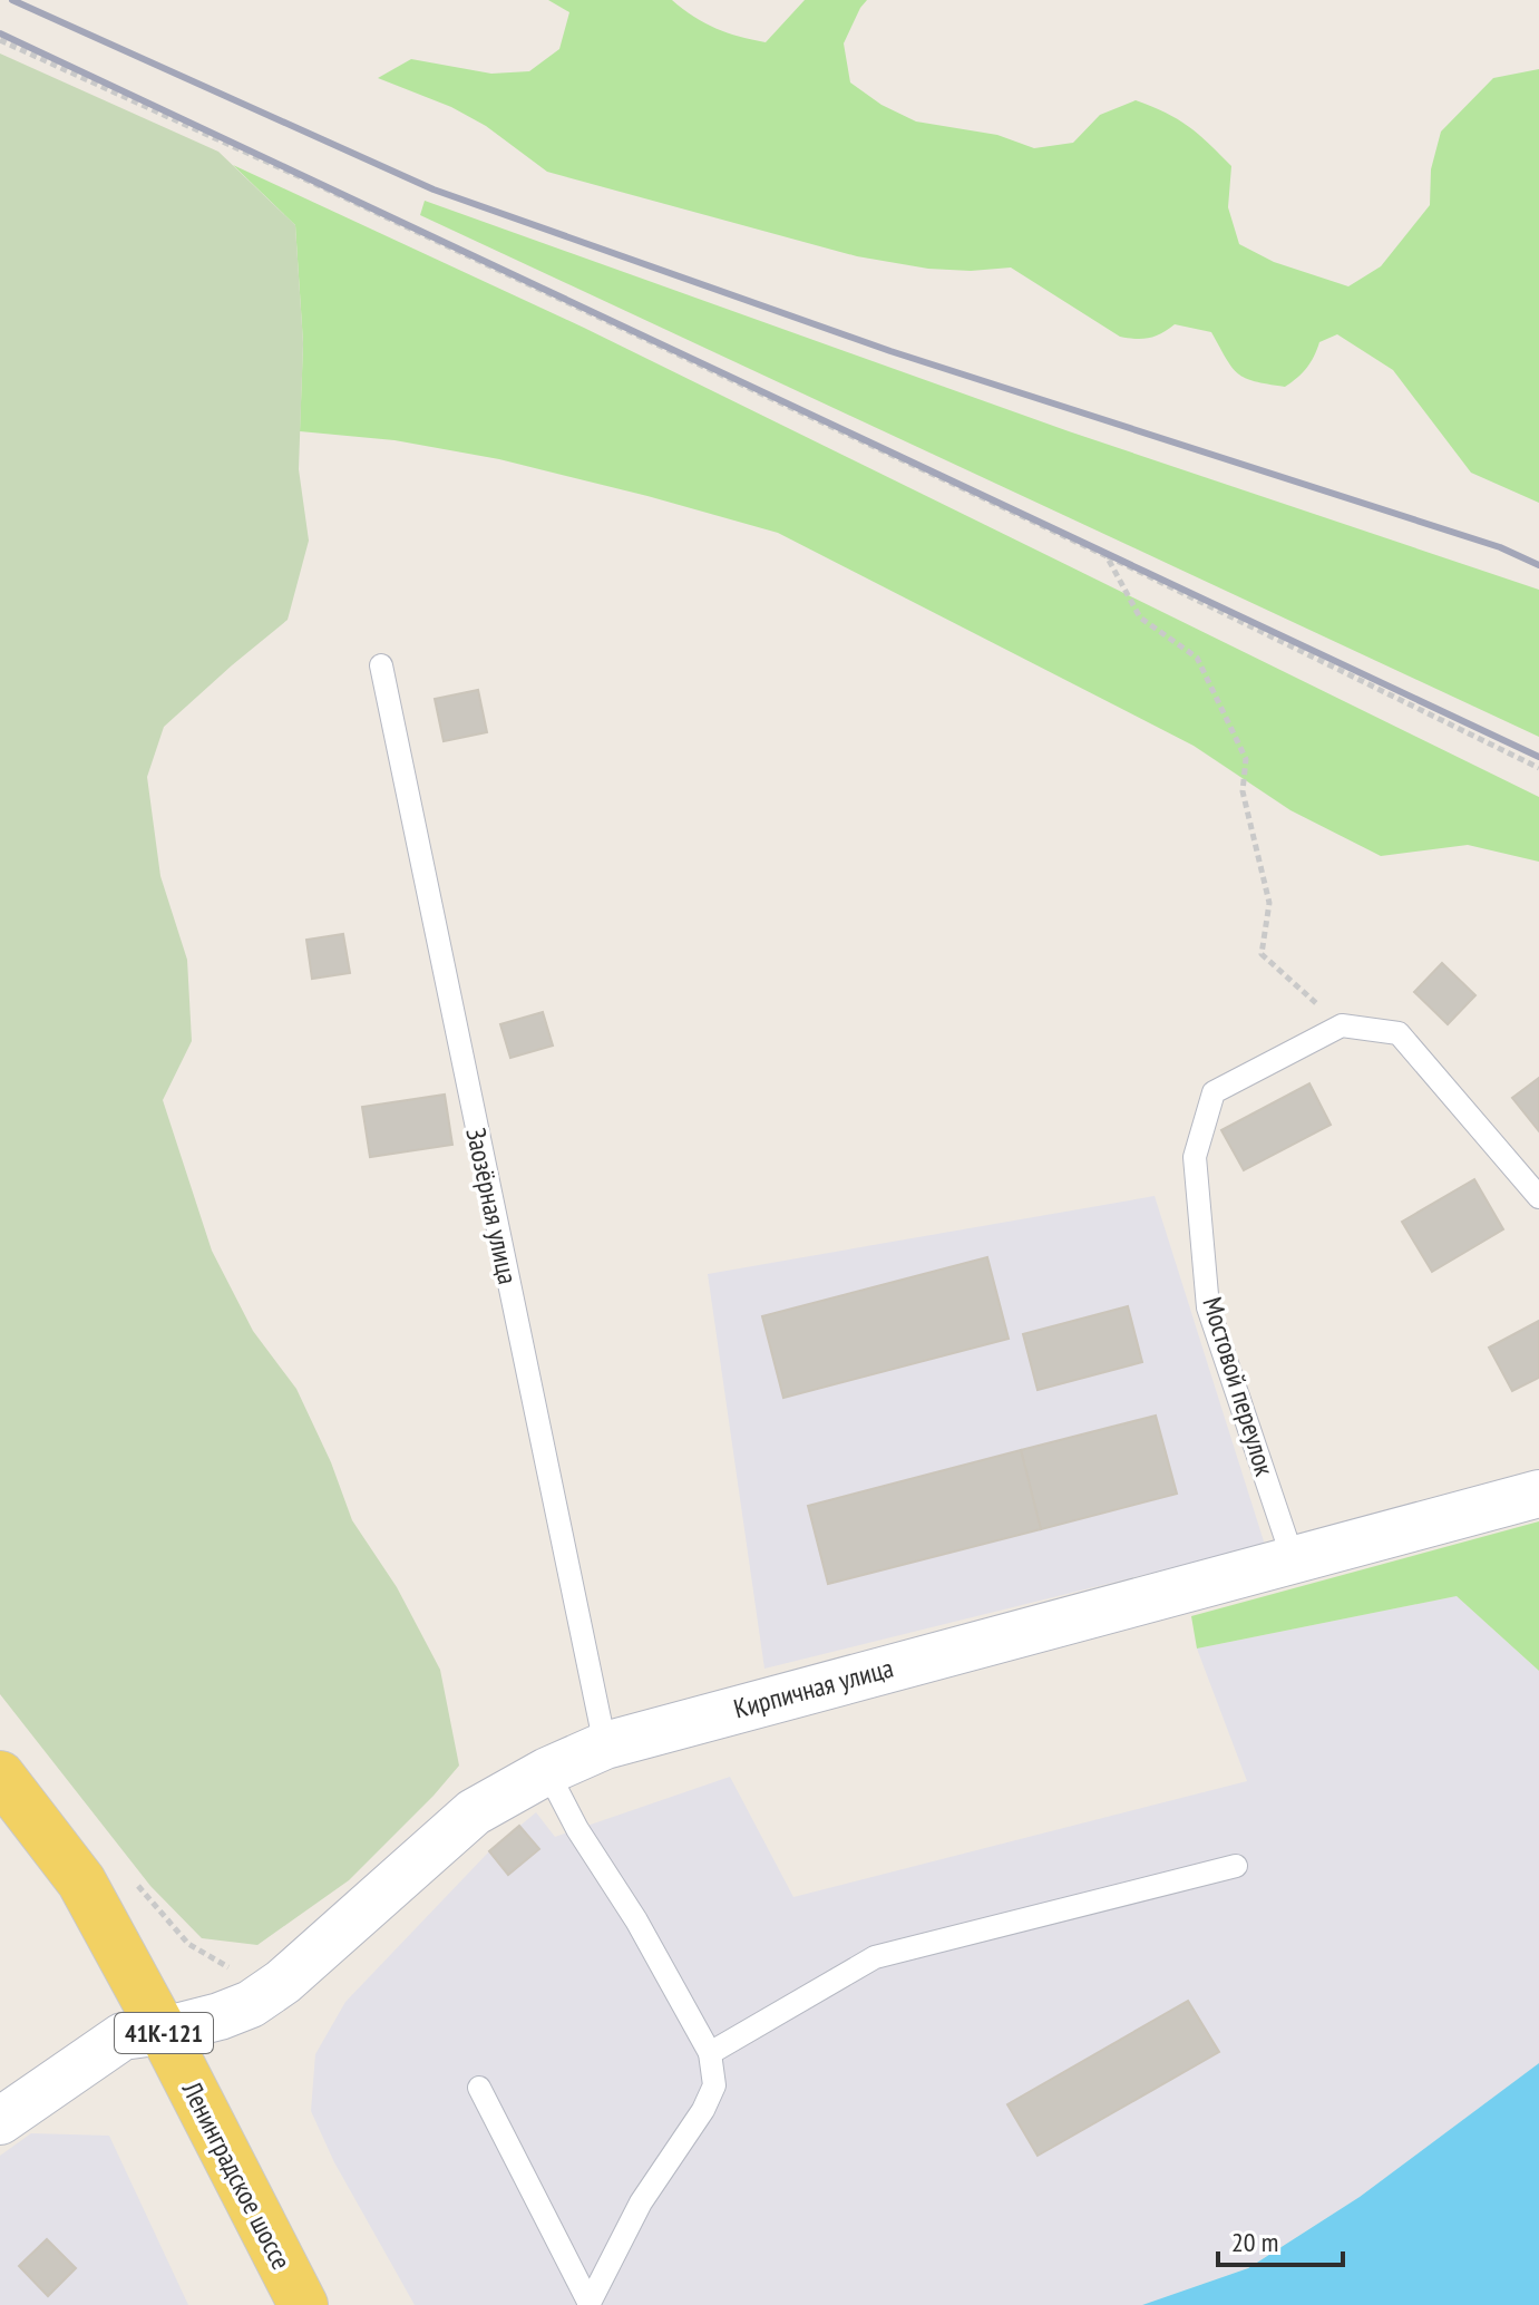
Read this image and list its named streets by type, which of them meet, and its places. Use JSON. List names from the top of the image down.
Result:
{
  "streets": {
    "main road": ["41К-121", "Ленинградское шоссе"],
    "street": ["Кирпичная улица"],
    "lane": ["Заозёрная улица", "Мостовой переулок"]
  },
  "crossings": [
    ["Заозёрная улица", "Кирпичная улица"],
    ["Мостовой переулок", "Кирпичная улица"],
    ["Кирпичная улица", "Ленинградское шоссе"]
  ],
  "scale_bar": "20 m"
}
